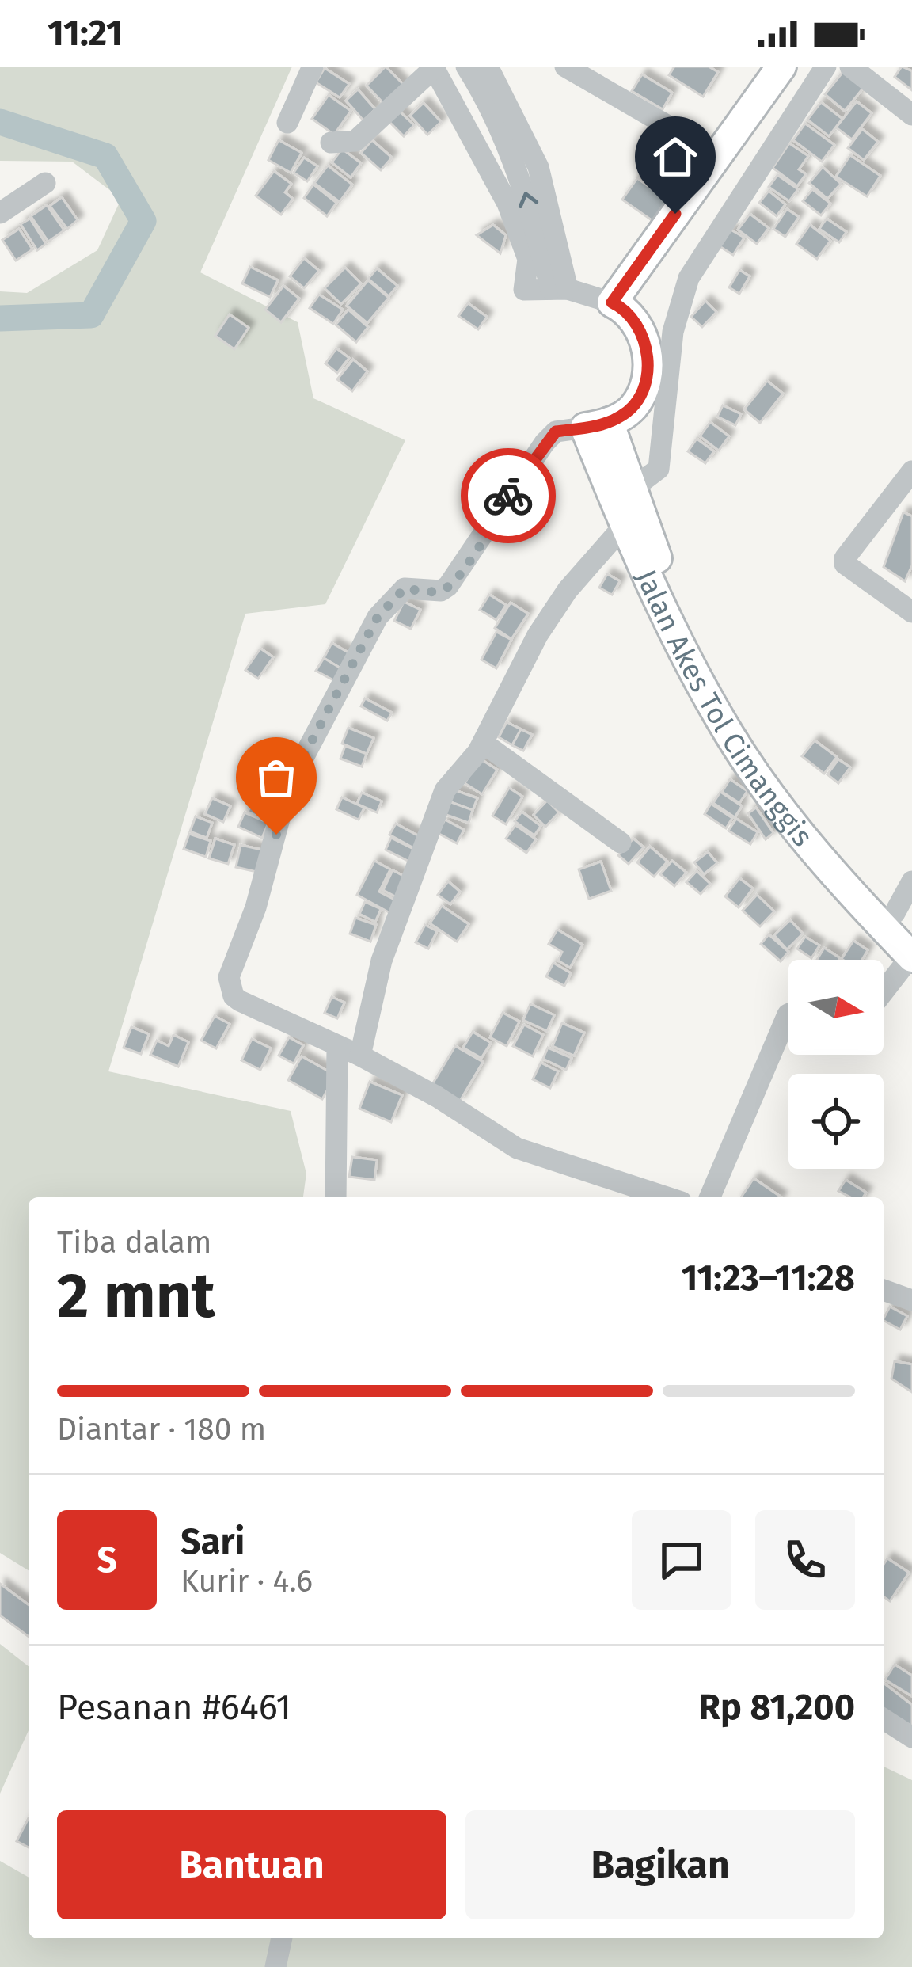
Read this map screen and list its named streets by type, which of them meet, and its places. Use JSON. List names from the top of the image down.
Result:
{
  "streets": {
    "main road": ["Jalan Akes Tol Cimanggis"]
  },
  "north": "right",
  "page": {
    "status": "11:21",
    "heading": ["2 mnt", "Tiba dalam", "11:23–11:28"],
    "panel": [
      "Sari",
      "Kurir · 4.6",
      "Pesanan #6461",
      "Rp 81,200"
    ],
    "bar": "Diantar · 180 m",
    "round": "S",
    "buttons": ["Bantuan", "Bagikan"]
  }
}
